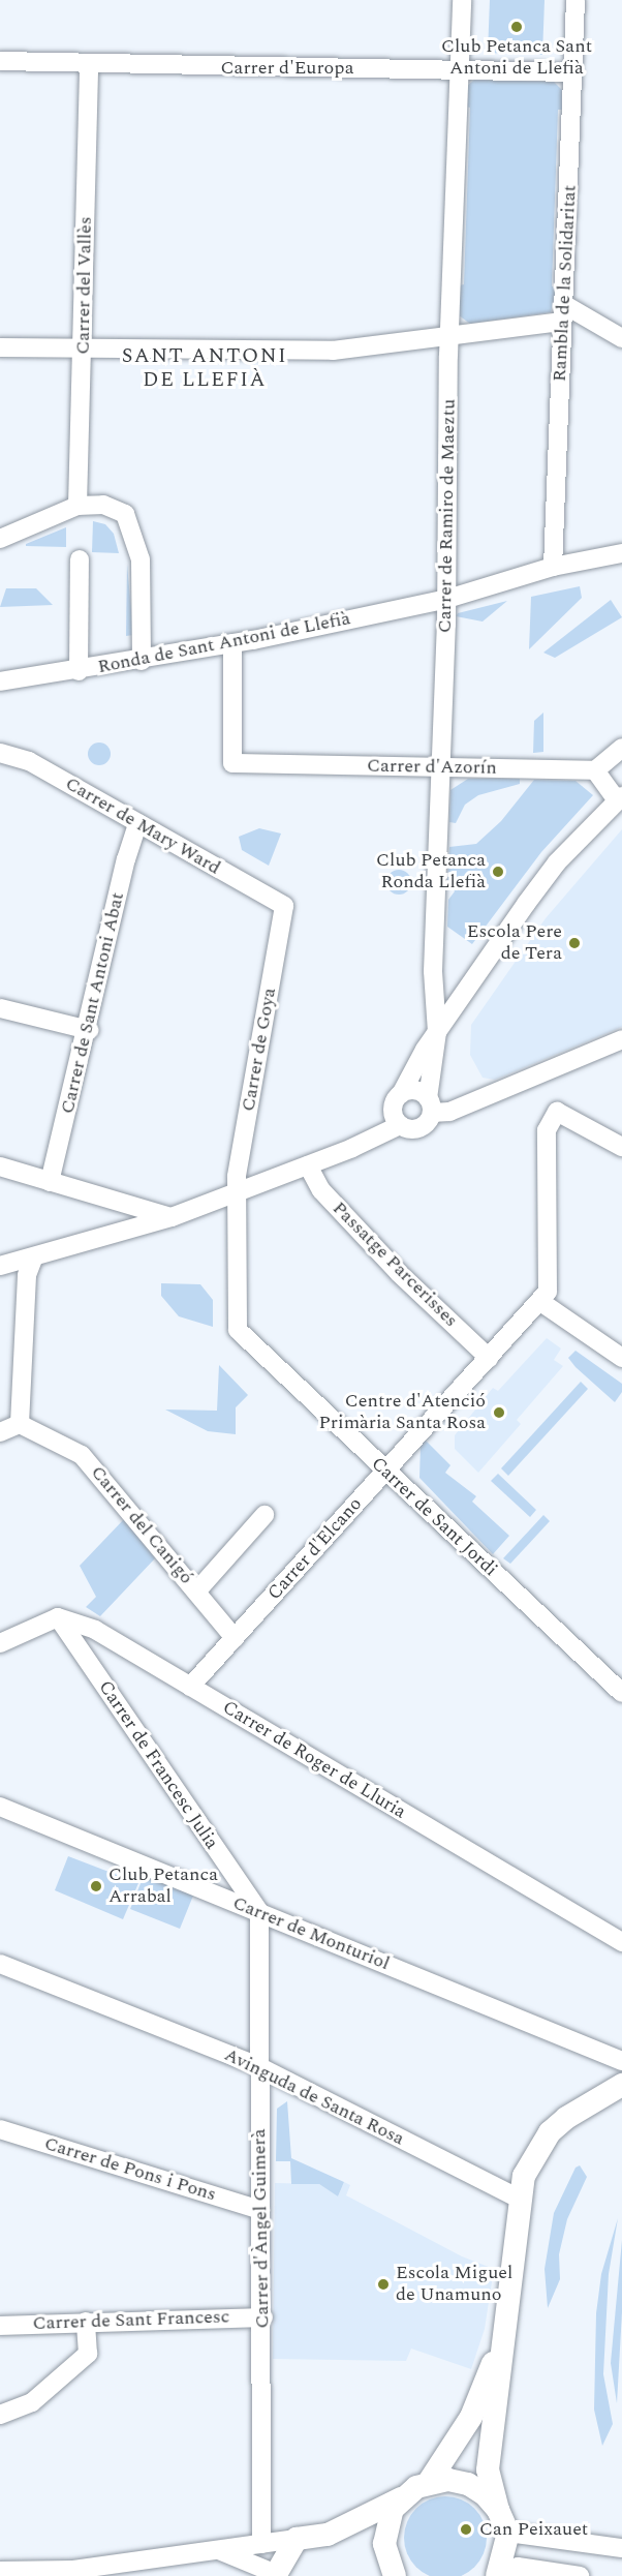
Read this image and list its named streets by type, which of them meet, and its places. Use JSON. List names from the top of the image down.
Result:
{
  "streets": {
    "street": [
      "Carrer d'Europa",
      "Rambla de la Solidaritat",
      "Carrer del Vallès",
      "Carrer de Ramiro de Maeztu",
      "Ronda de Sant Antoni de Llefià",
      "Carrer d'Azorín",
      "Carrer de Mary Ward",
      "Carrer de Sant Antoni Abat",
      "Carrer de Goya",
      "Passatge Parcerisses",
      "Carrer de Sant Jordi",
      "Carrer del Canigó",
      "Carrer d'Elcano",
      "Carrer de Roger de Lluria",
      "Carrer de Francesc Julia",
      "Carrer de Monturiol",
      "Avinguda de Santa Rosa",
      "Carrer de Pons i Pons",
      "Carrer d'Àngel Guimerà",
      "Carrer de Sant Francesc"
    ]
  },
  "crossings": [
    ["Carrer d'Europa", "Rambla de la Solidaritat"],
    ["Carrer d'Europa", "Carrer del Vallès"],
    ["Carrer d'Europa", "Carrer de Ramiro de Maeztu"],
    ["Rambla de la Solidaritat", "Ronda de Sant Antoni de Llefià"],
    ["Carrer de Ramiro de Maeztu", "Ronda de Sant Antoni de Llefià"],
    ["Carrer de Ramiro de Maeztu", "Carrer d'Azorín"],
    ["Ronda de Sant Antoni de Llefià", "Carrer d'Azorín"],
    ["Carrer de Mary Ward", "Carrer de Sant Antoni Abat"],
    ["Carrer de Mary Ward", "Carrer de Goya"],
    ["Carrer de Goya", "Carrer de Sant Jordi"],
    ["Passatge Parcerisses", "Carrer d'Elcano"],
    ["Carrer de Sant Jordi", "Carrer d'Elcano"],
    ["Carrer del Canigó", "Carrer d'Elcano"],
    ["Carrer d'Elcano", "Carrer de Roger de Lluria"],
    ["Carrer de Roger de Lluria", "Carrer de Francesc Julia"],
    ["Carrer de Francesc Julia", "Carrer de Monturiol"],
    ["Carrer de Francesc Julia", "Carrer d'Àngel Guimerà"],
    ["Carrer de Monturiol", "Carrer d'Àngel Guimerà"],
    ["Avinguda de Santa Rosa", "Carrer d'Àngel Guimerà"],
    ["Carrer de Pons i Pons", "Carrer d'Àngel Guimerà"],
    ["Carrer d'Àngel Guimerà", "Carrer de Sant Francesc"]
  ],
  "districts": ["SANT ANTONI DE LLEFIÀ"],
  "places": [
    "Club Petanca Sant Antoni de Llefià",
    "Club Petanca Ronda Llefià",
    "Escola Pere de Tera",
    "Centre d'Atenció Primària Santa Rosa",
    "Club Petanca Arrabal",
    "Escola Miguel de Unamuno",
    "Can Peixauet"
  ]
}
